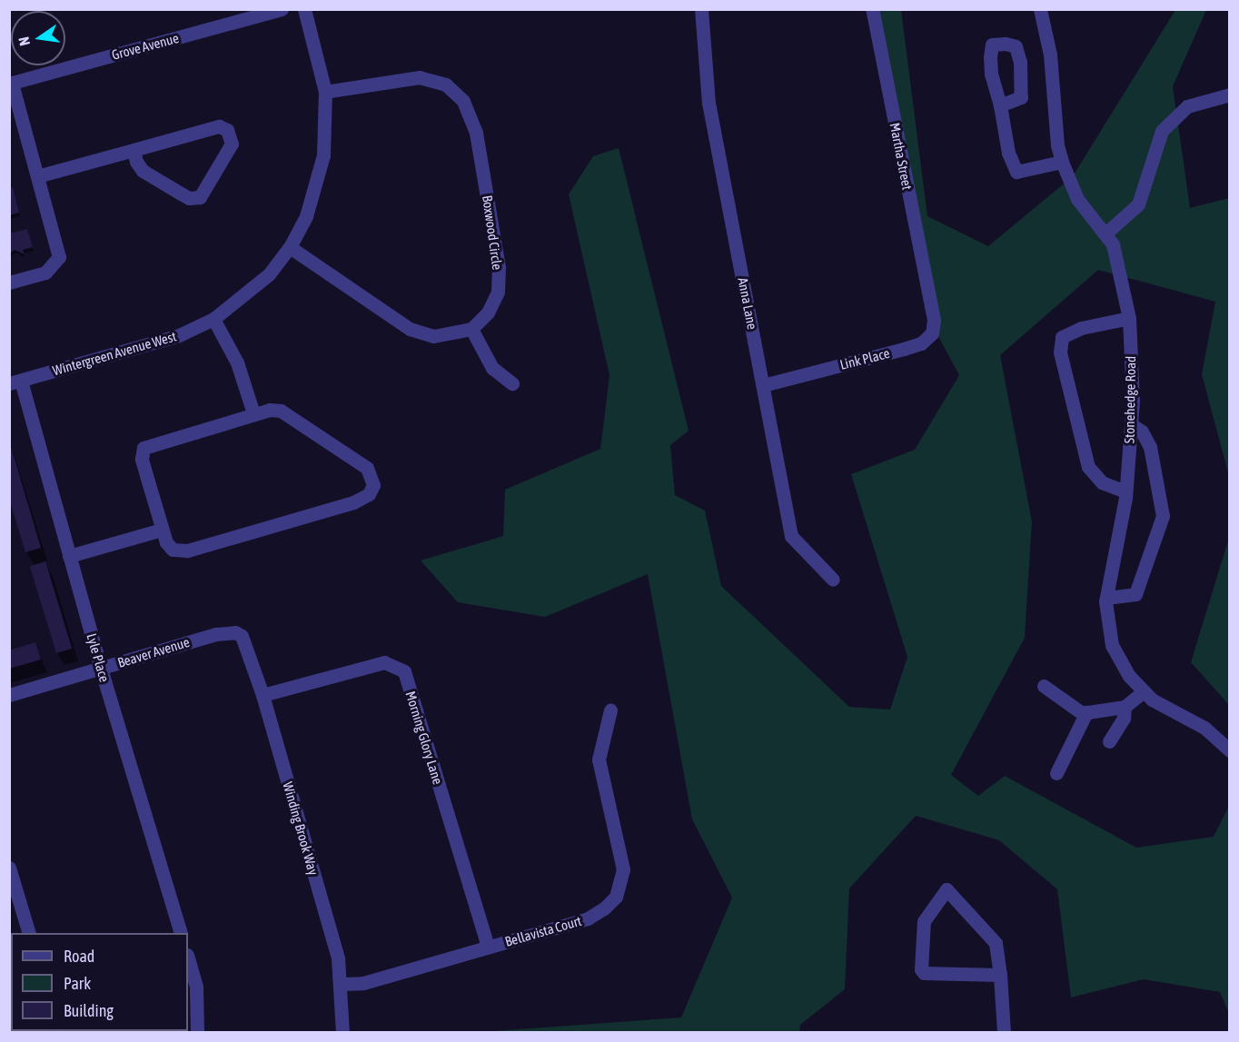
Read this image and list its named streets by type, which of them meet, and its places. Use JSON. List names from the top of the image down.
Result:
{
  "streets": {
    "street": [
      "Grove Avenue",
      "Martha Street",
      "Boxwood Circle",
      "Anna Lane",
      "Wintergreen Avenue West",
      "Link Place",
      "Stonehedge Road",
      "Beaver Avenue",
      "Lyle Place",
      "Morning Glory Lane",
      "Winding Brook Way",
      "Bellavista Court"
    ]
  },
  "crossings": [
    ["Martha Street", "Link Place"],
    ["Boxwood Circle", "Wintergreen Avenue West"],
    ["Anna Lane", "Link Place"],
    ["Wintergreen Avenue West", "Lyle Place"],
    ["Beaver Avenue", "Lyle Place"],
    ["Beaver Avenue", "Winding Brook Way"],
    ["Morning Glory Lane", "Winding Brook Way"],
    ["Morning Glory Lane", "Bellavista Court"],
    ["Winding Brook Way", "Bellavista Court"]
  ],
  "legend": ["Road", "Park", "Building"],
  "north": "left"
}
